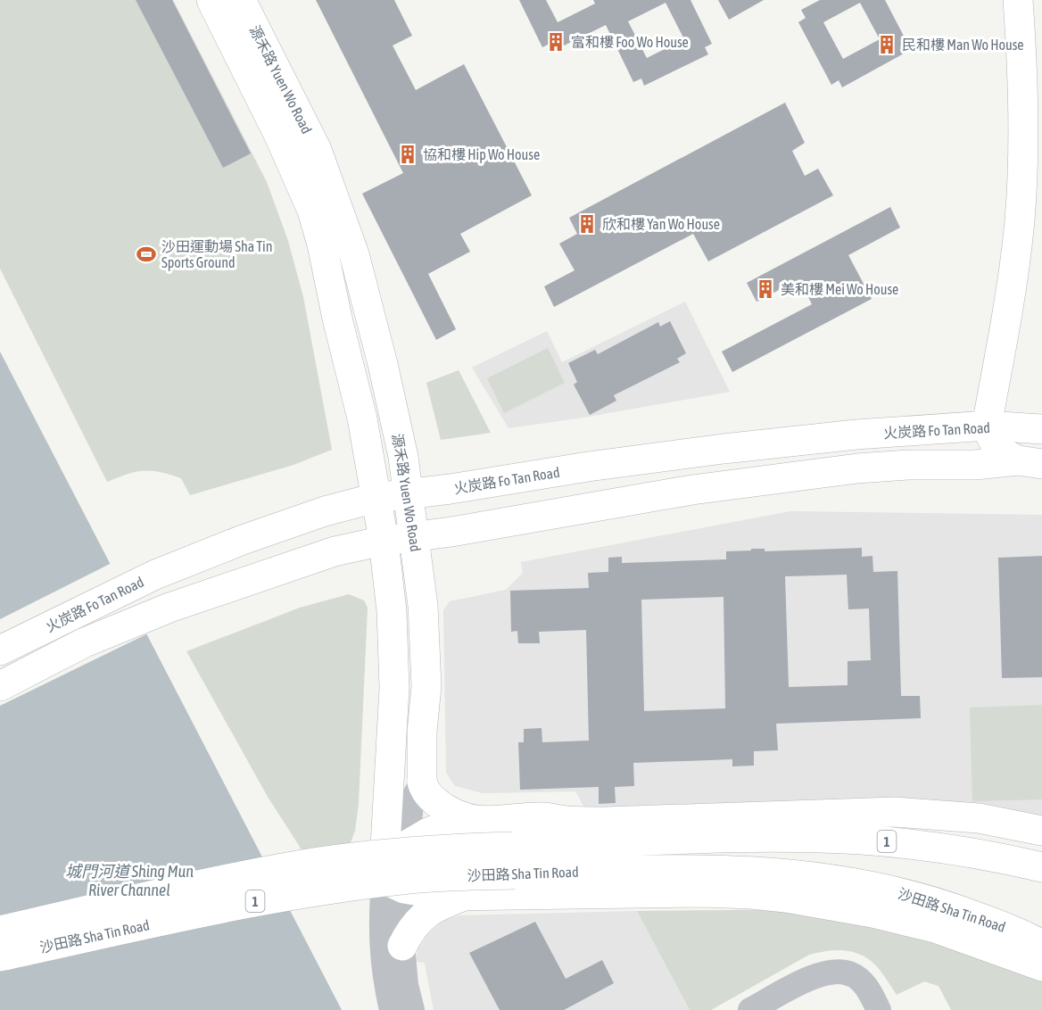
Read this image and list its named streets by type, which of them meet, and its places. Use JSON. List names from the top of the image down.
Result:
{
  "streets": {
    "main road": [
      "源禾路 Yuen Wo Road",
      "火炭路 Fo Tan Road",
      "1",
      "沙田路 Sha Tin Road"
    ]
  },
  "crossings": [
    ["源禾路 Yuen Wo Road", "火炭路 Fo Tan Road"]
  ],
  "water": ["城門河道 Shing Mun River Channel"],
  "places": {
    "building": [
      "富和樓 Foo Wo House",
      "民和樓 Man Wo House",
      "協和樓 Hip Wo House",
      "欣和樓 Yan Wo House",
      "美和樓 Mei Wo House"
    ],
    "sports": ["沙田運動場 Sha Tin Sports Ground"]
  }
}
